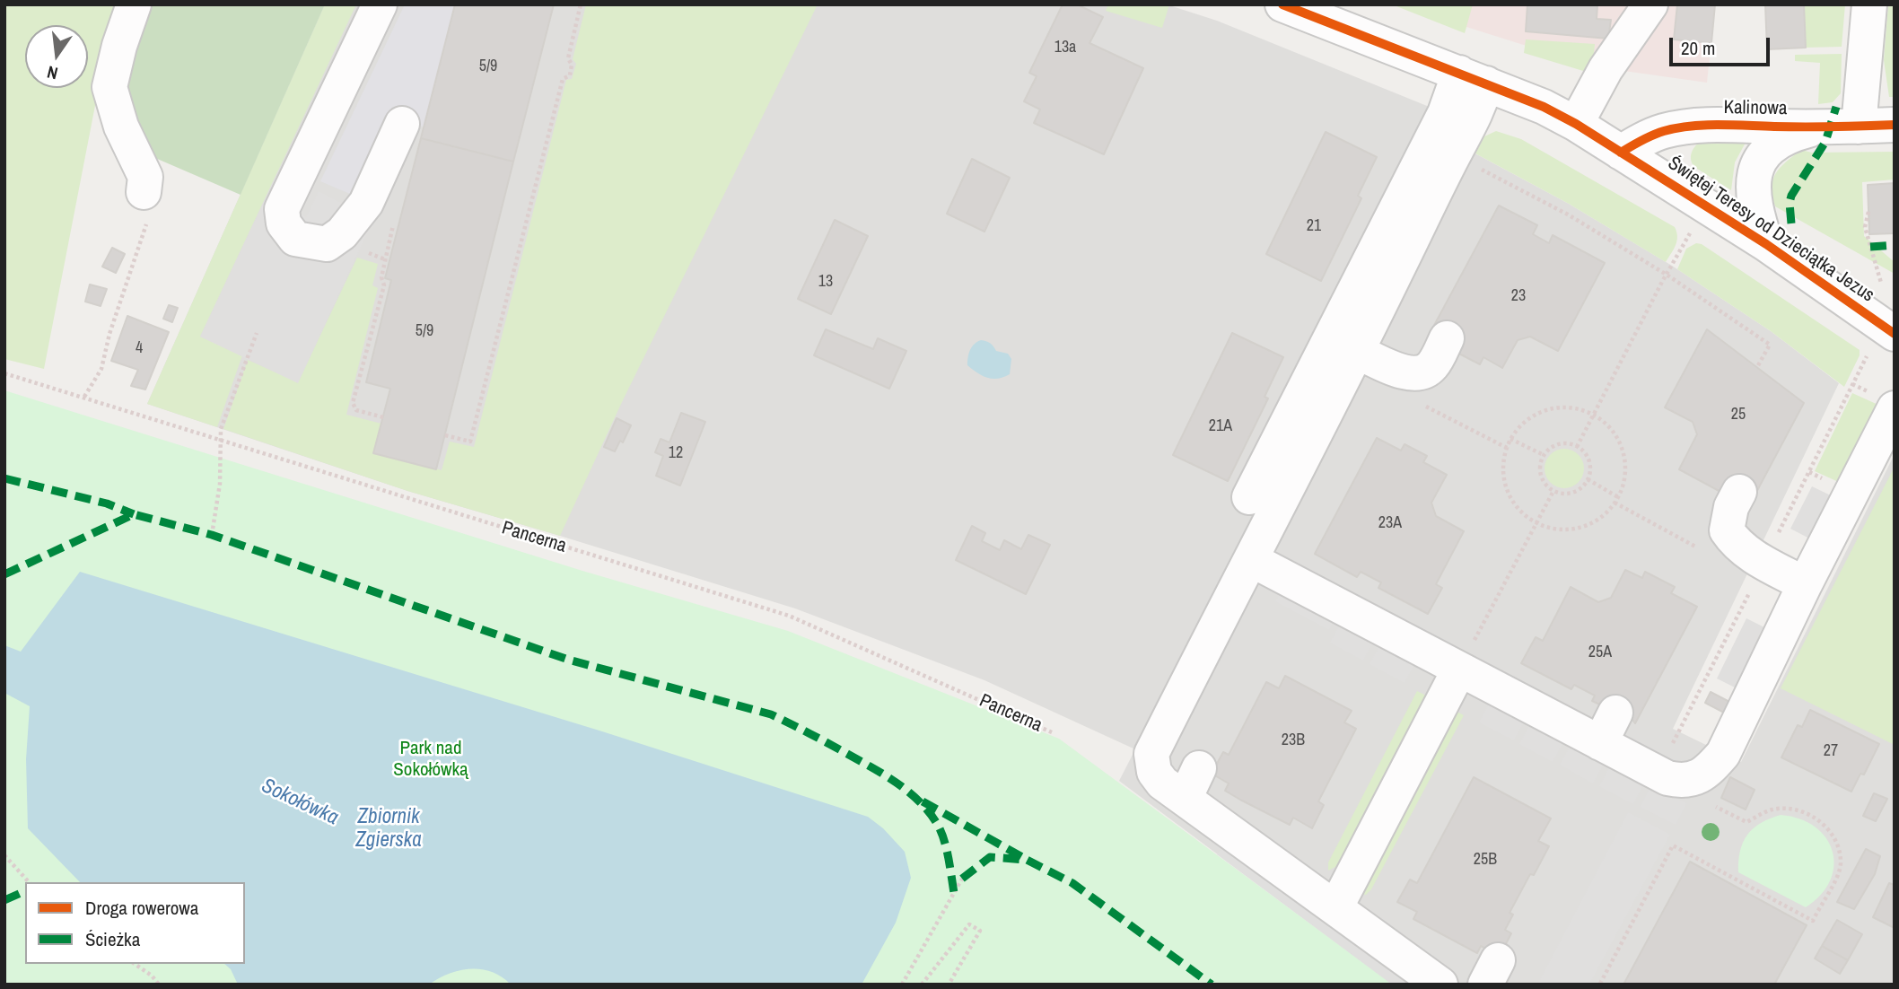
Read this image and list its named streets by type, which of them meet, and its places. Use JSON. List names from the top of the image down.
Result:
{
  "streets": {
    "street": ["Kalinowa", "Świętej Teresy od Dzieciątka Jezus"],
    "path": ["Pancerna"]
  },
  "crossings": [
    ["Kalinowa", "Świętej Teresy od Dzieciątka Jezus"]
  ],
  "water": ["Sokołówka", "Zbiornik Zgierska"],
  "parks": ["Park nad Sokołówką"],
  "house_numbers": [
    "13a",
    "5/9",
    "21",
    "13",
    "23",
    "5/9",
    "4",
    "25",
    "21A",
    "12",
    "23A",
    "25A",
    "23B",
    "27",
    "25B"
  ],
  "legend": ["Droga rowerowa", "Ścieżka"],
  "scale_bar": "20 m",
  "north": "bottom"
}
